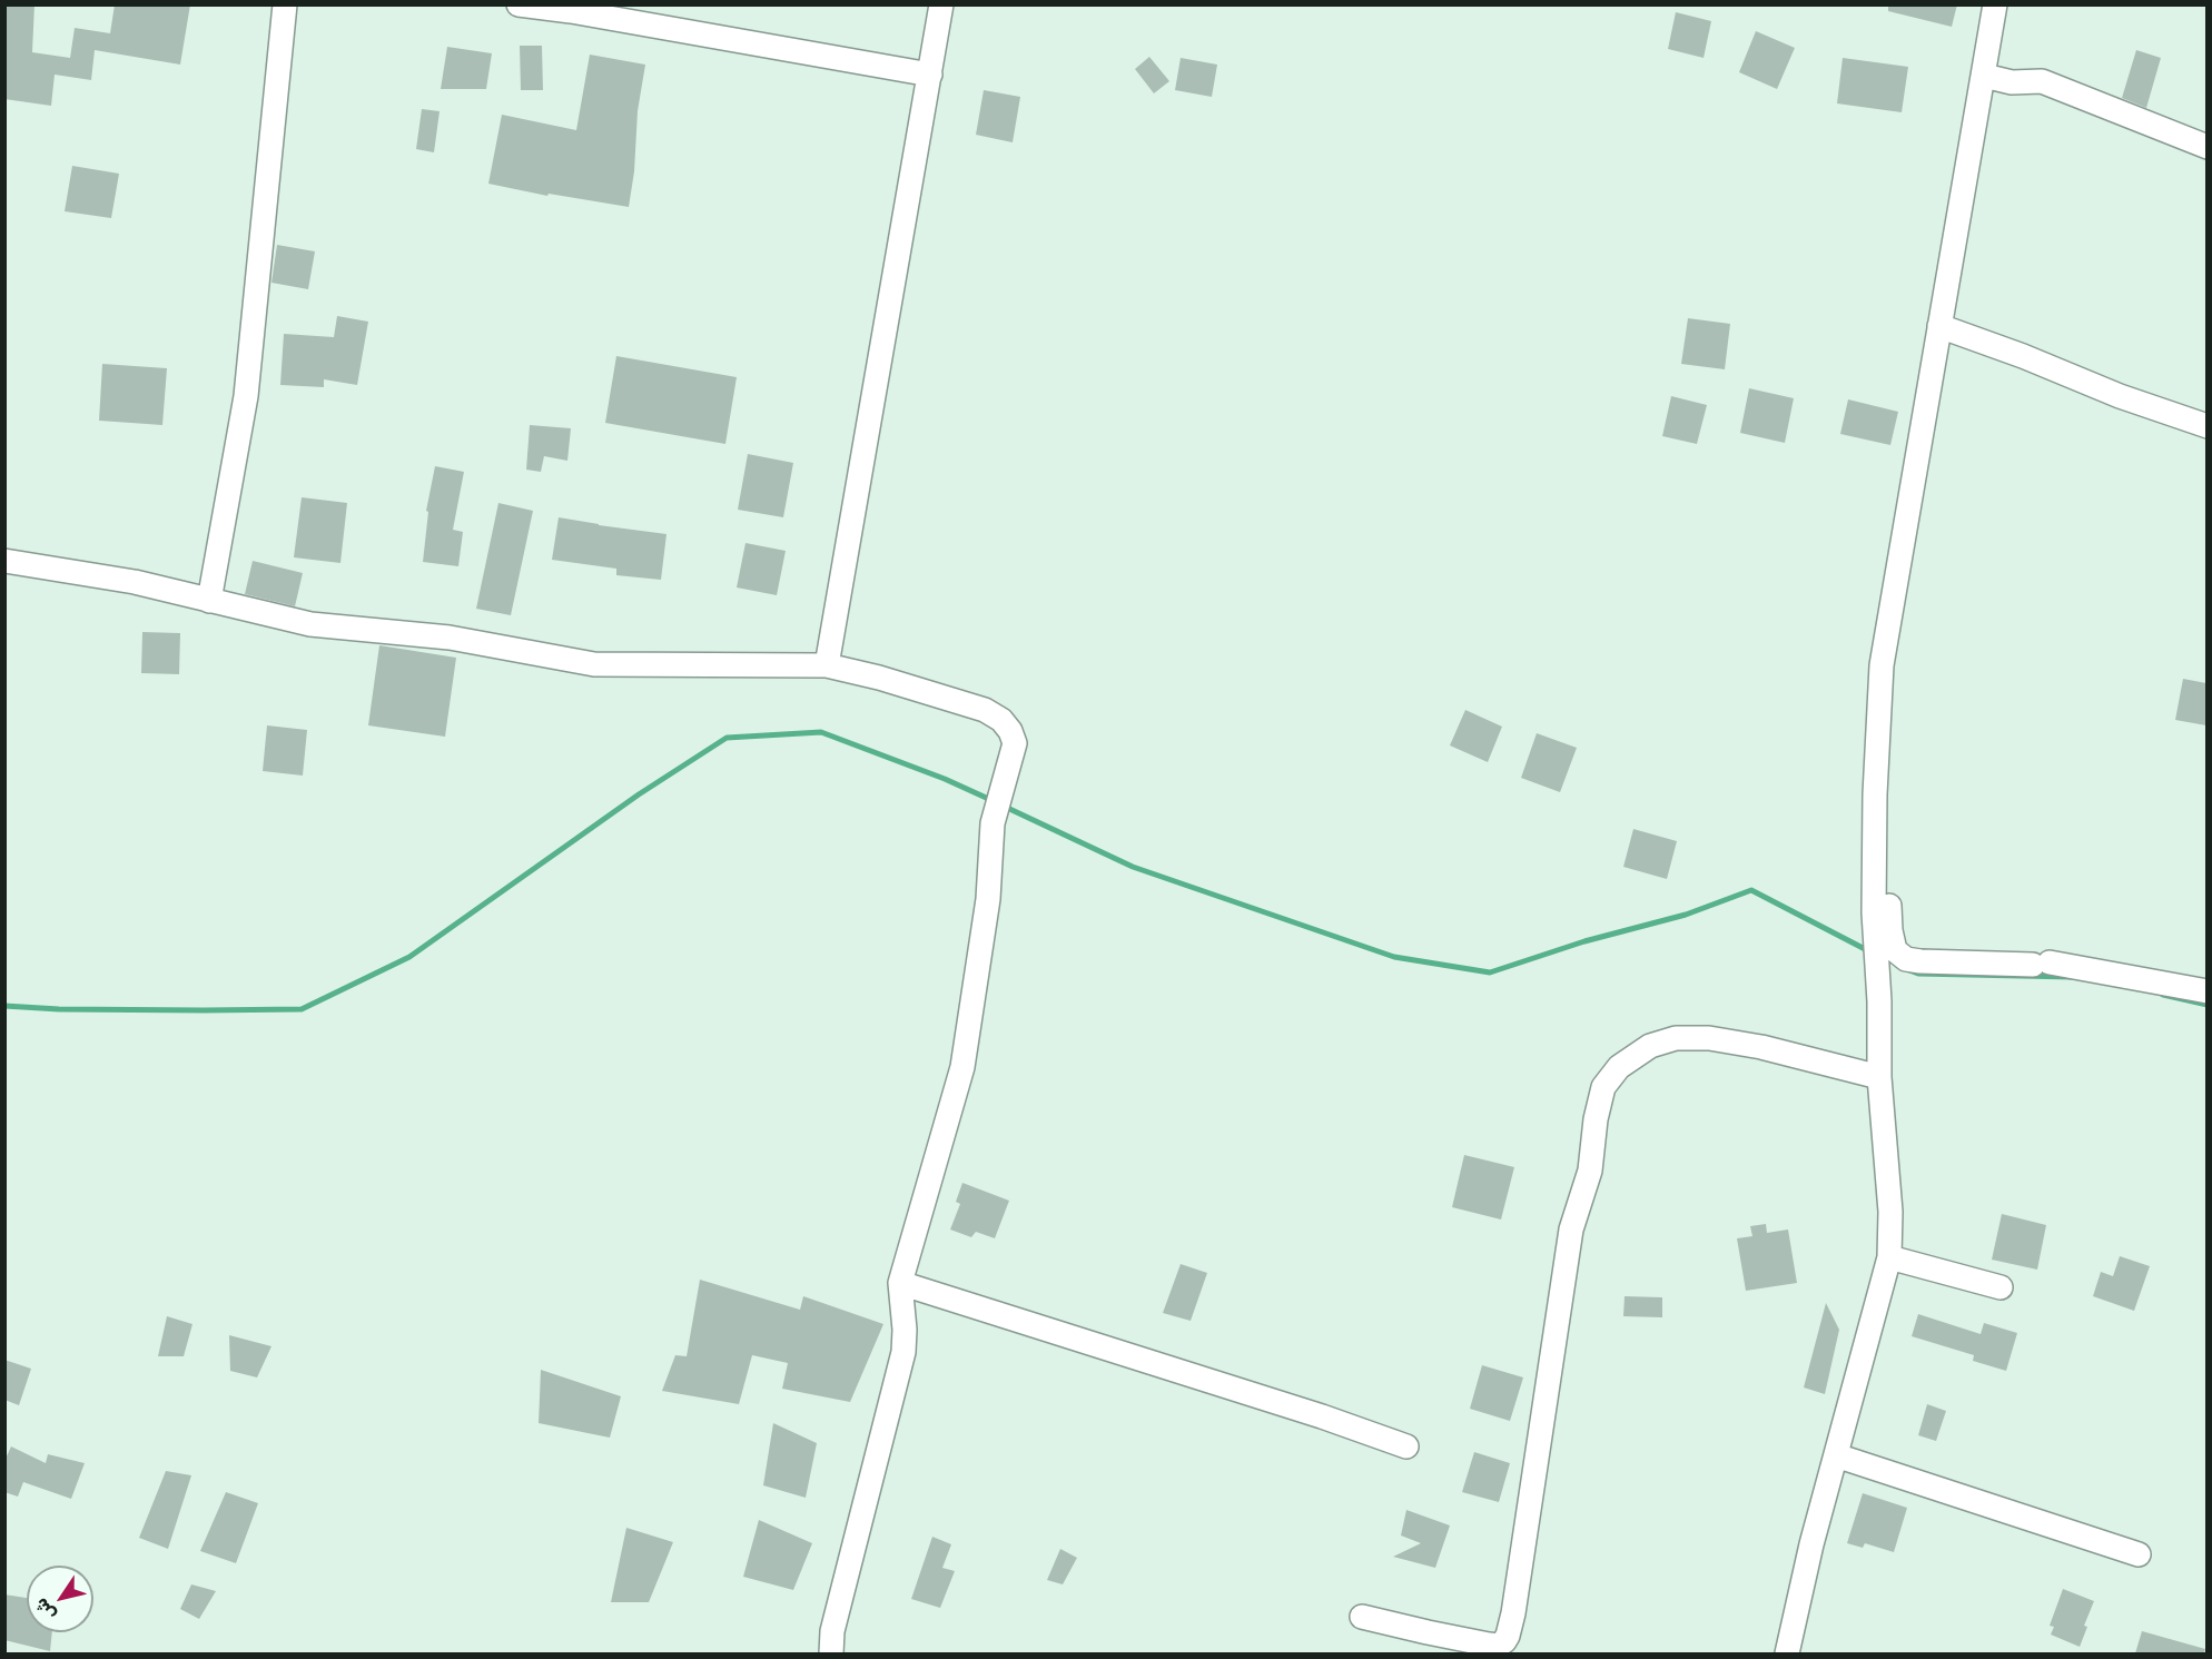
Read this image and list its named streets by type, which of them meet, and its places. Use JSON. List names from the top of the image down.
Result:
{
  "north": "bottom left"
}
